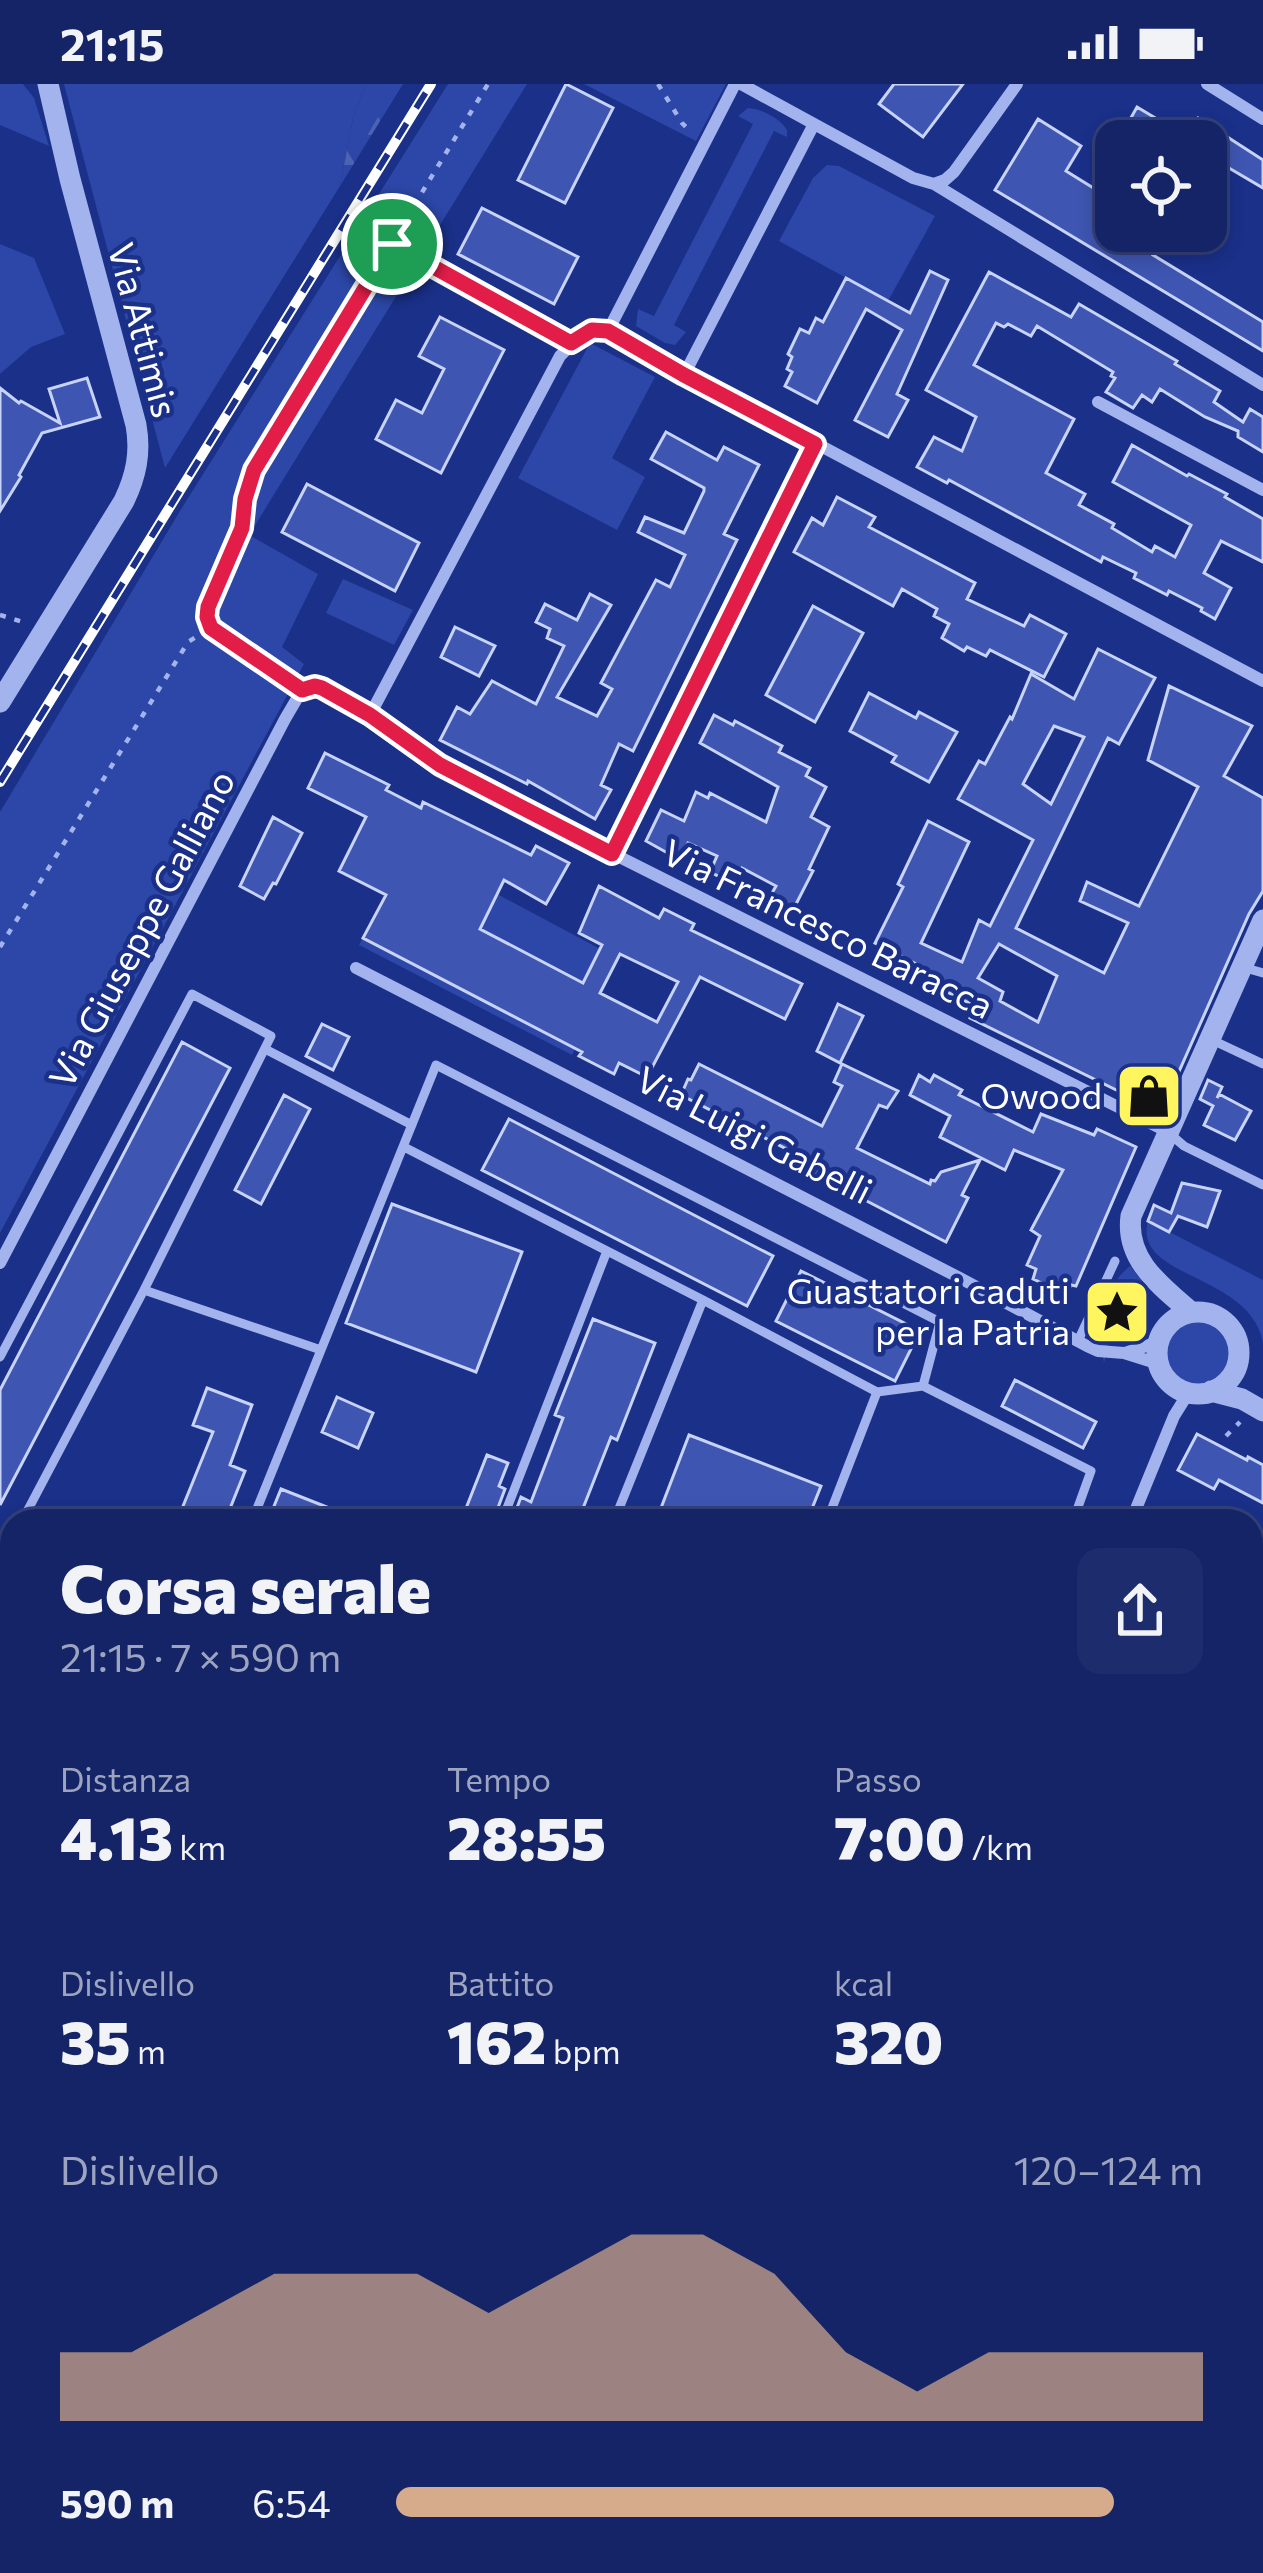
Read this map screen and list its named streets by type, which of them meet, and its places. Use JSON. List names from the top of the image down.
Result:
{
  "streets": {
    "street": [
      "Via Attimis",
      "Via Giuseppe Galliano",
      "Via Francesco Baracca",
      "Via Luigi Gabelli"
    ]
  },
  "places": {
    "shop": ["Owood"],
    "place": ["Guastatori caduti per la Patria"]
  },
  "page": {
    "status": "21:15",
    "heading": ["Corsa serale", "21:15 · 7 × 590 m"],
    "stats": [
      ["Distanza", "4.13 km"],
      ["Tempo", "28:55"],
      ["Passo", "7:00 /km"],
      ["Dislivello", "35 m"],
      ["Battito", "162 bpm"],
      ["kcal", "320"]
    ],
    "chart": ["Dislivello", "120–124 m"],
    "list": [
      {
        "name": "590 m",
        "note": "6:54"
      }
    ]
  }
}
